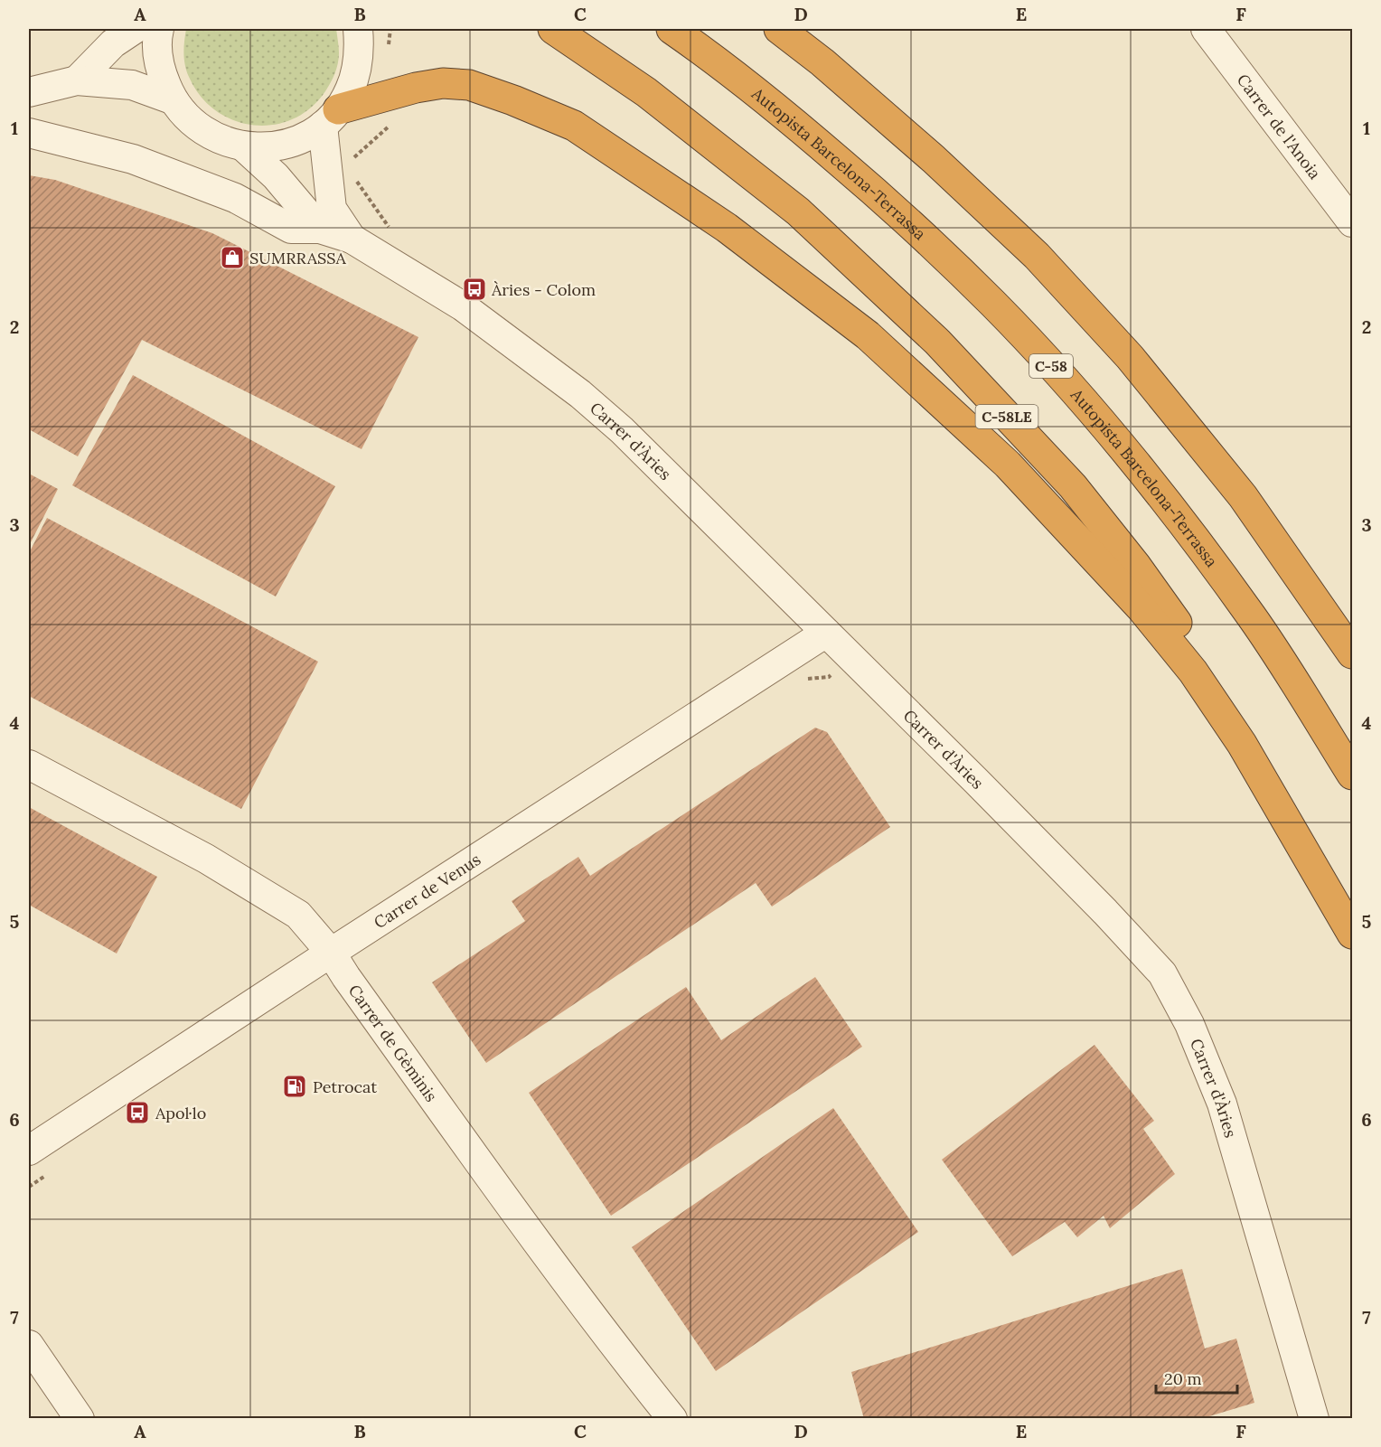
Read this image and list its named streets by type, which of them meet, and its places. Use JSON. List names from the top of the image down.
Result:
{
  "streets": {
    "highway": ["Autopista Barcelona-Terrassa", "C-58", "C-58LE"],
    "street": [
      "Carrer de l'Anoia",
      "Carrer d'Àries",
      "Carrer de Venus",
      "Carrer de Gèminis"
    ]
  },
  "crossings": [
    ["Carrer d'Àries", "Carrer de Venus"],
    ["Carrer de Venus", "Carrer de Gèminis"]
  ],
  "places": {
    "shop": ["SUMRRASSA"],
    "bus stop": ["Àries - Colom", "Apol·lo"],
    "fuel station": ["Petrocat"]
  },
  "scale_bar": "20 m",
  "grid": {
    "columns": [
      "A",
      "B",
      "C",
      "D",
      "E",
      "F"
    ],
    "rows": [
      "1",
      "2",
      "3",
      "4",
      "5",
      "6",
      "7"
    ]
  }
}
